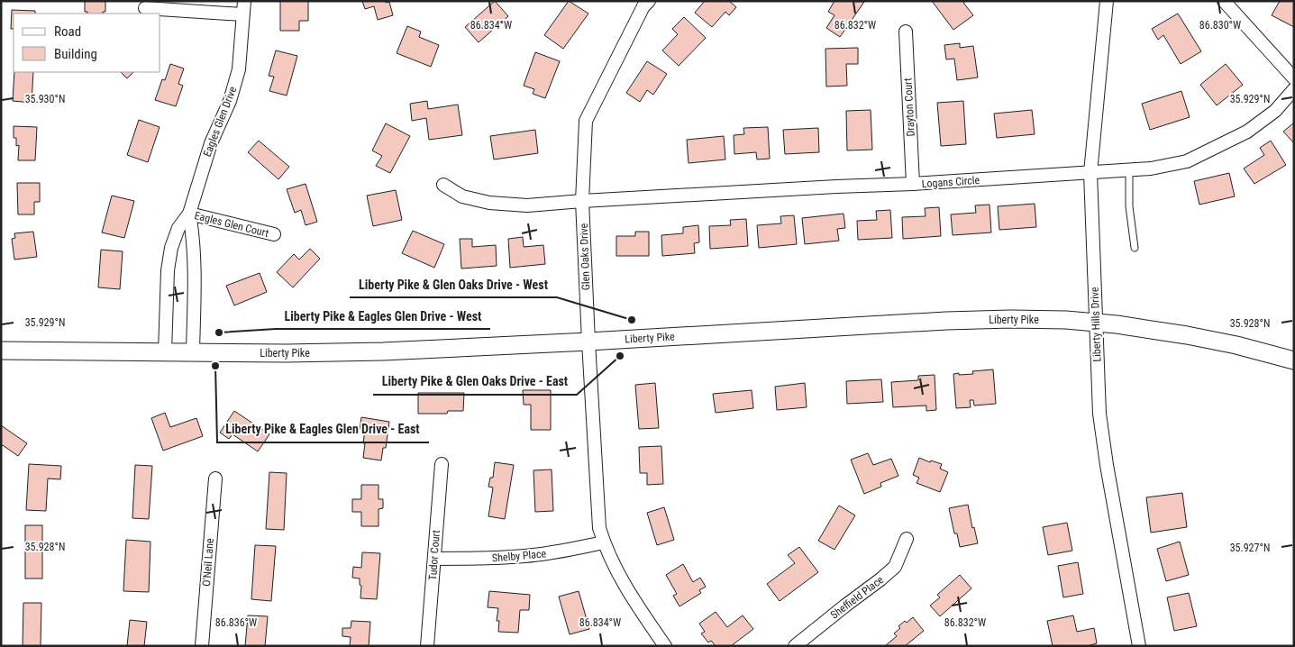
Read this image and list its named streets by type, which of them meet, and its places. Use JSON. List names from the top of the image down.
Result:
{
  "streets": {
    "street": [
      "Drayton Court",
      "Eagles Glen Drive",
      "Logans Circle",
      "Eagles Glen Court",
      "Glen Oaks Drive",
      "Liberty Pike",
      "Liberty Hills Drive",
      "Tudor Court",
      "Shelby Place",
      "O'Neil Lane",
      "Sheffield Place"
    ]
  },
  "crossings": [
    ["Drayton Court", "Logans Circle"],
    ["Eagles Glen Drive", "Eagles Glen Court"],
    ["Eagles Glen Drive", "Liberty Pike"],
    ["Logans Circle", "Glen Oaks Drive"],
    ["Logans Circle", "Liberty Hills Drive"],
    ["Glen Oaks Drive", "Liberty Pike"],
    ["Glen Oaks Drive", "Shelby Place"],
    ["Liberty Pike", "Liberty Hills Drive"],
    ["Tudor Court", "Shelby Place"]
  ],
  "places": [
    "Liberty Pike & Glen Oaks Drive - West",
    "Liberty Pike & Eagles Glen Drive - West",
    "Liberty Pike & Glen Oaks Drive - East",
    "Liberty Pike & Eagles Glen Drive - East"
  ],
  "legend": ["Road", "Building"],
  "coordinates": [
    "86.834°W",
    "86.832°W",
    "86.830°W",
    "35.930°N",
    "35.929°N",
    "35.928°N",
    "35.927°N",
    "86.836°W"
  ]
}
